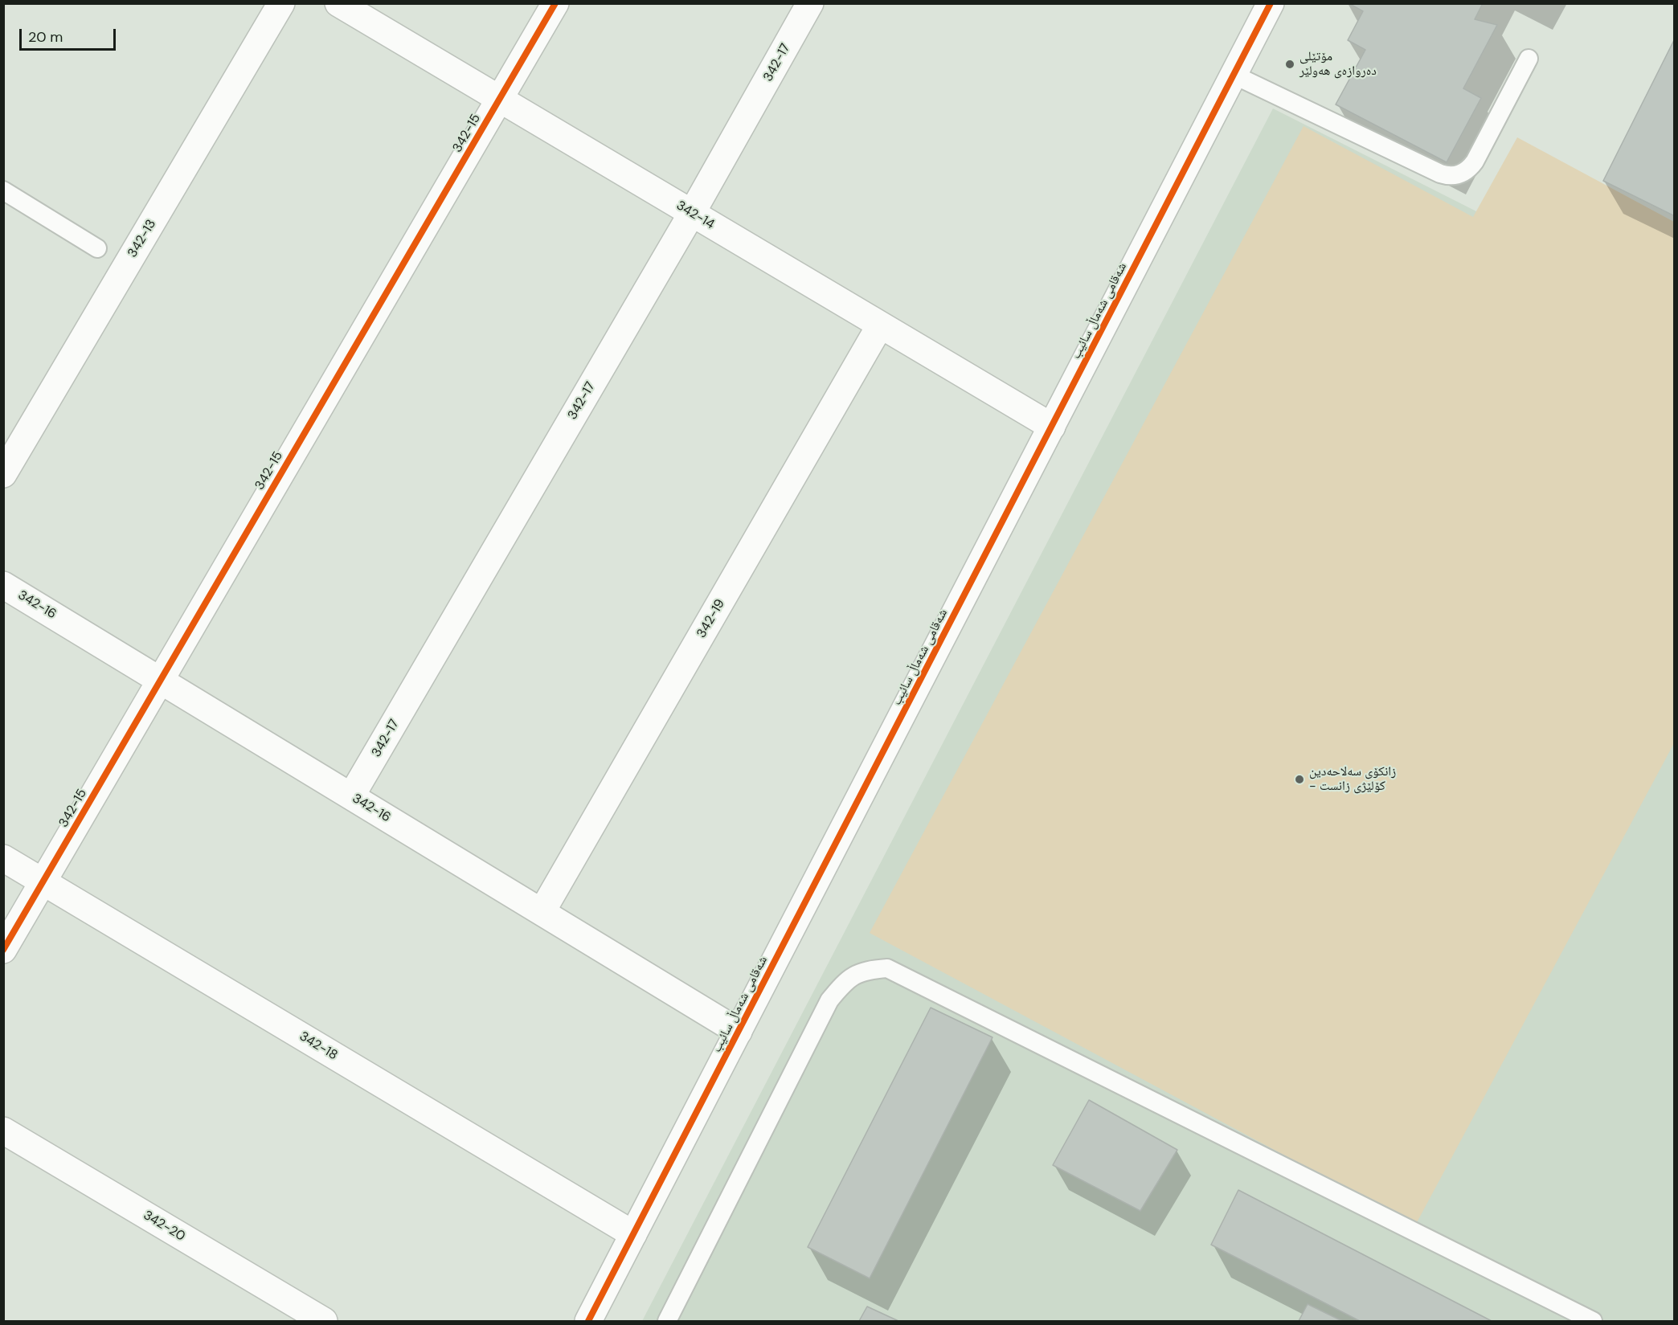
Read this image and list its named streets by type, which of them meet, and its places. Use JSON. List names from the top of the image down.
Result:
{
  "streets": {
    "street": [
      "342-17",
      "342-15",
      "342-14",
      "342-13",
      "شەقامی شەماڵ سائیب",
      "342-16",
      "342-19",
      "342-18",
      "342-20"
    ]
  },
  "crossings": [
    ["342-17", "342-14"],
    ["342-17", "342-16"],
    ["342-15", "342-14"],
    ["342-15", "342-16"],
    ["342-15", "342-18"],
    ["342-14", "شەقامی شەماڵ سائیب"],
    ["342-14", "342-19"],
    ["شەقامی شەماڵ سائیب", "342-16"],
    ["شەقامی شەماڵ سائیب", "342-18"],
    ["342-16", "342-19"]
  ],
  "places": ["مۆتێلی دەروازەی هەولێر", "زانکۆی سەلاحەدین - کۆلێژی زانست"],
  "scale_bar": "20 m"
}
